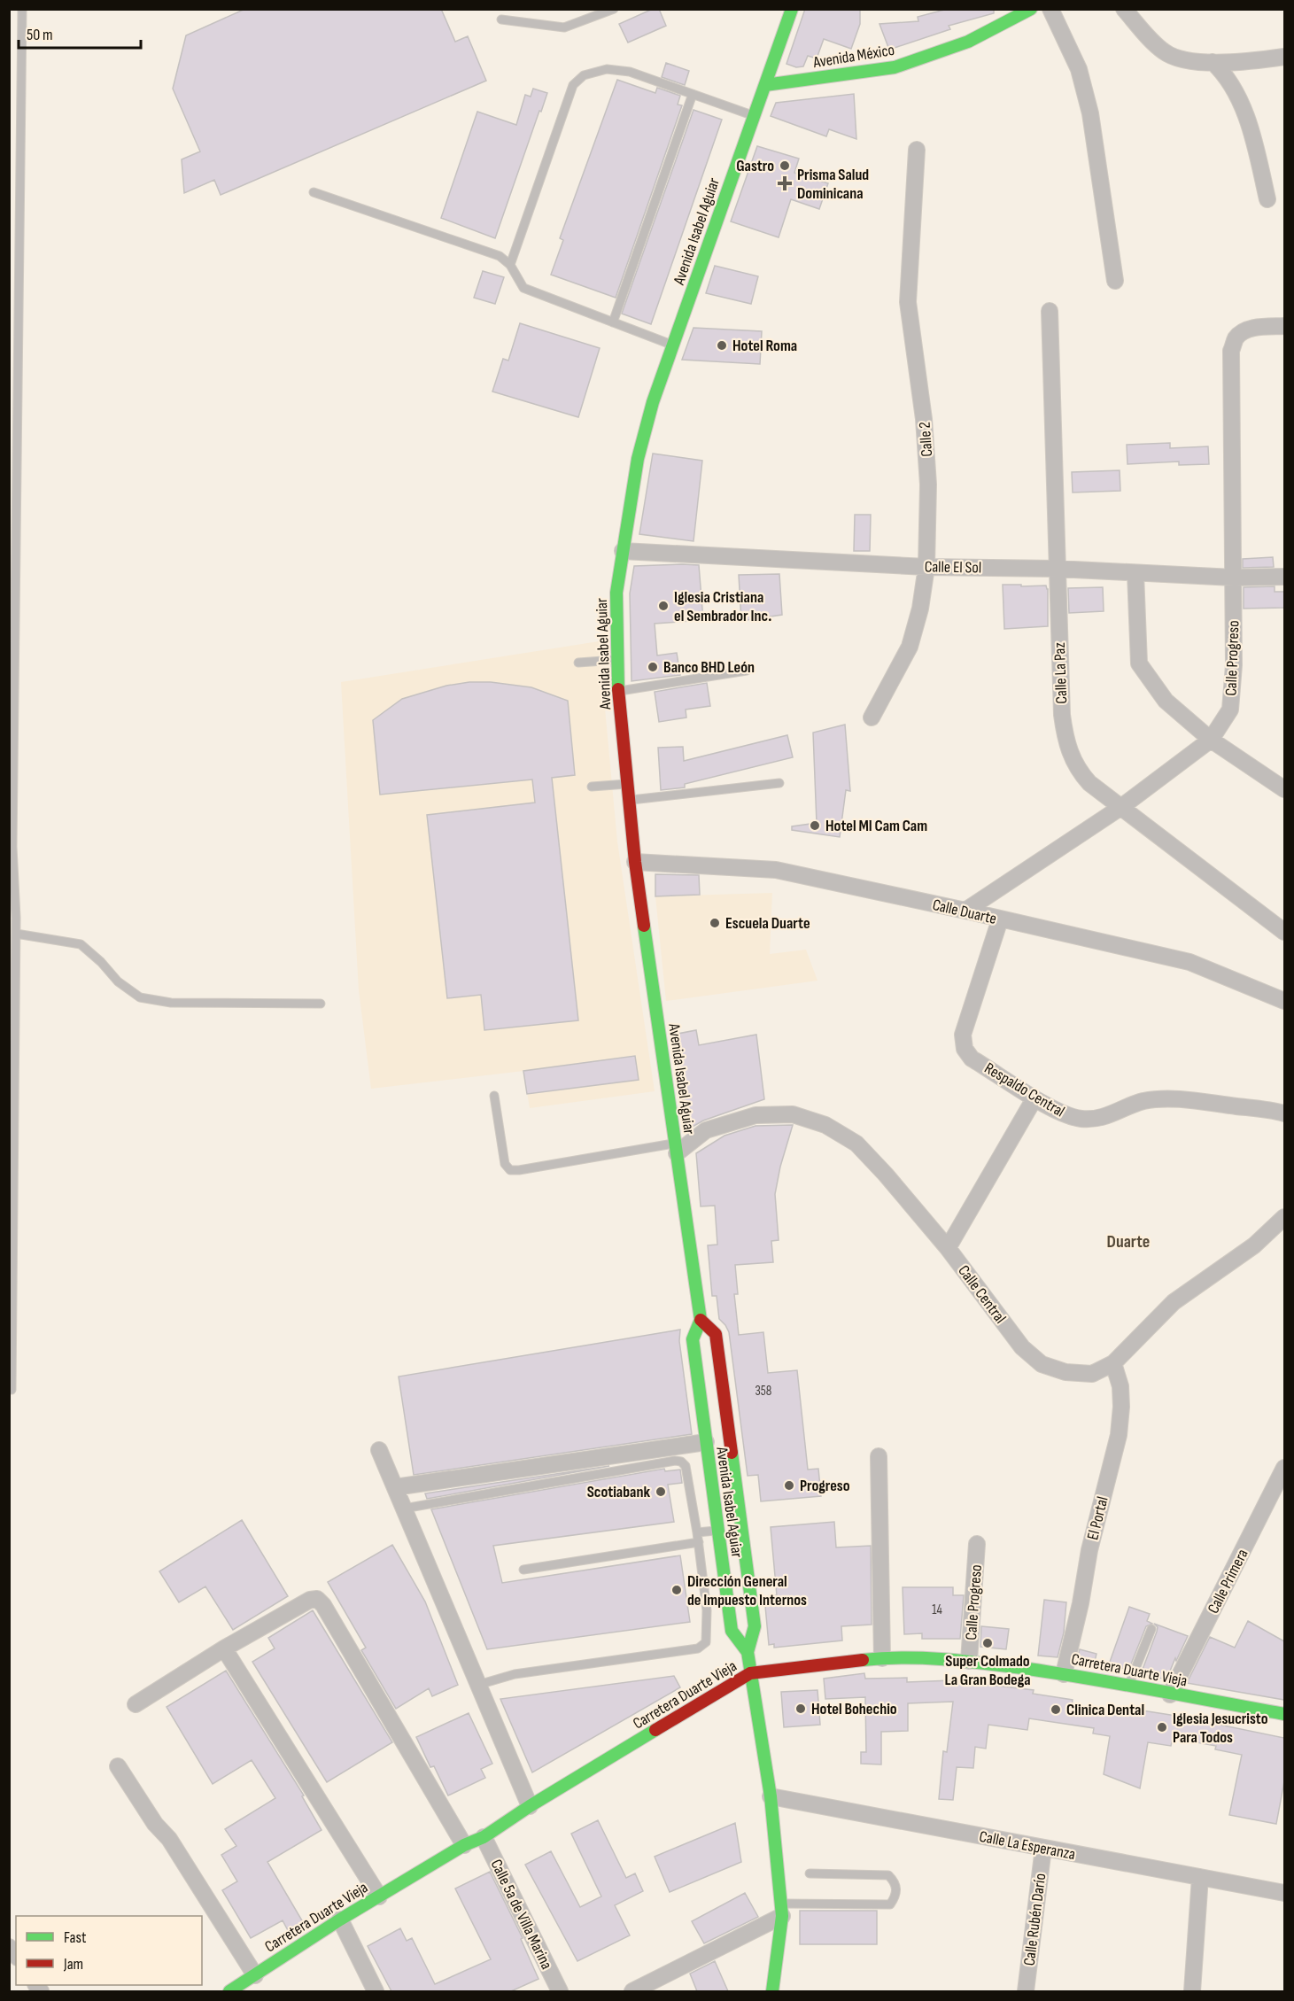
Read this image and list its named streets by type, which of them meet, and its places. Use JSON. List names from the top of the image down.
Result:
{
  "streets": {
    "main road": ["Avenida México", "Avenida Isabel Aguiar", "Carretera Duarte Vieja"],
    "street": [
      "Calle 2",
      "Calle El Sol",
      "Calle Progreso",
      "Calle La Paz",
      "Calle Duarte",
      "Respaldo Central",
      "Calle Central",
      "El Portal",
      "Calle Primera",
      "Calle La Esperanza",
      "Calle 5a de Villa Marina",
      "Calle Rubén Darío"
    ]
  },
  "crossings": [
    ["Avenida México", "Avenida Isabel Aguiar"],
    ["Avenida Isabel Aguiar", "Calle El Sol"],
    ["Avenida Isabel Aguiar", "Calle Duarte"],
    ["Avenida Isabel Aguiar", "Calle Central"],
    ["Avenida Isabel Aguiar", "Carretera Duarte Vieja"],
    ["Avenida Isabel Aguiar", "Calle La Esperanza"],
    ["Calle 2", "Calle El Sol"],
    ["Calle El Sol", "Calle Progreso"],
    ["Calle El Sol", "Calle La Paz"],
    ["Calle Progreso", "Calle La Paz"],
    ["Calle Progreso", "Calle Duarte"],
    ["Calle Progreso", "Carretera Duarte Vieja"],
    ["Calle Duarte", "Respaldo Central"],
    ["Calle Central", "El Portal"],
    ["El Portal", "Carretera Duarte Vieja"],
    ["Calle Primera", "Carretera Duarte Vieja"],
    ["Carretera Duarte Vieja", "Calle 5a de Villa Marina"],
    ["Calle La Esperanza", "Calle Rubén Darío"]
  ],
  "districts": ["Duarte"],
  "places": {
    "other": [
      "Gastro",
      "Hotel Roma",
      "Iglesia Cristiana el Sembrador Inc.",
      "Banco BHD León",
      "Hotel MI Cam Cam",
      "Escuela Duarte",
      "Progreso",
      "Scotiabank",
      "Dirección General de Impuesto Internos",
      "Super Colmado La Gran Bodega",
      "Hotel Bohechio",
      "Clinica Dental",
      "Iglesia Jesucristo Para Todos"
    ],
    "health": ["Prisma Salud Dominicana"]
  },
  "house_numbers": ["358", "14"],
  "legend": ["Fast", "Jam"],
  "scale_bar": "50 m"
}
